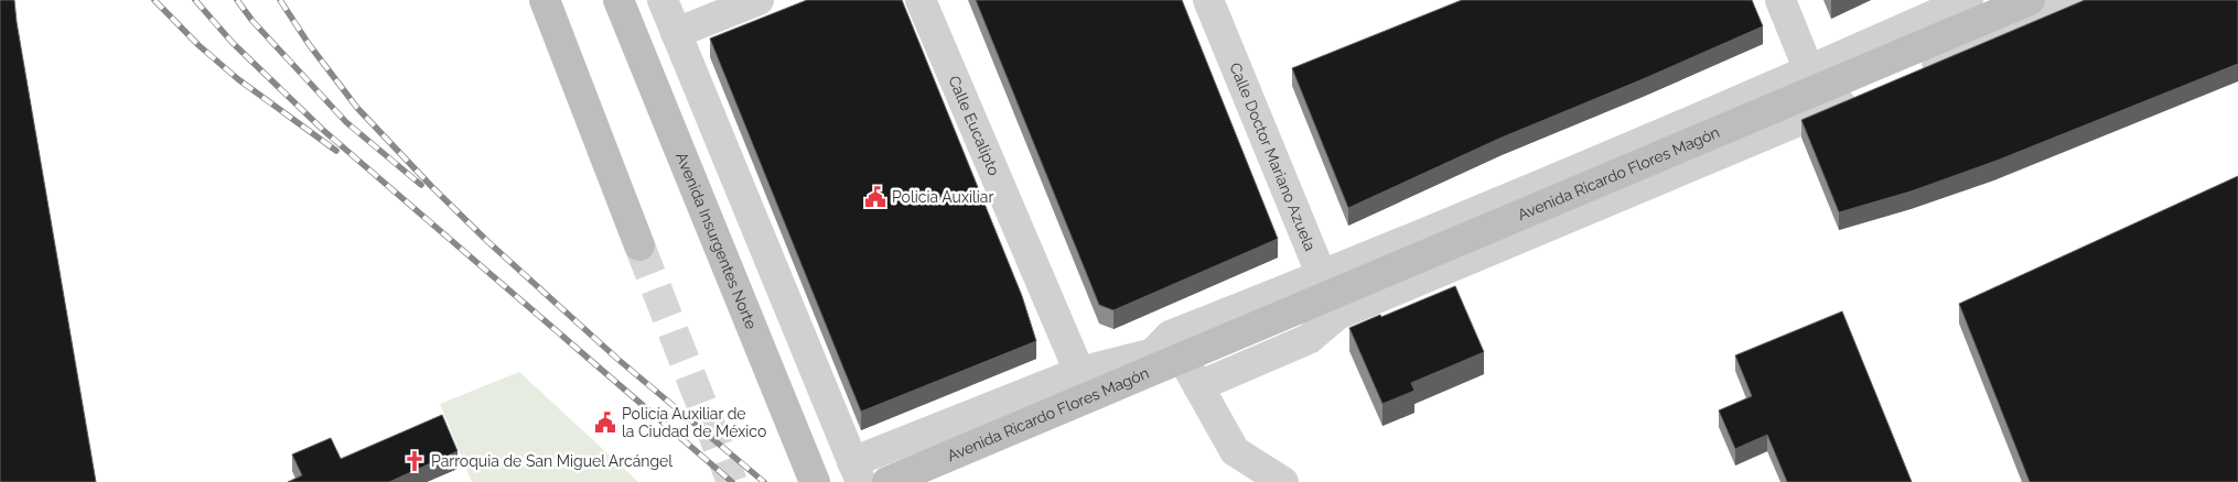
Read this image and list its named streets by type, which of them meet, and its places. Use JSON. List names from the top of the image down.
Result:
{
  "streets": {
    "main road": ["Avenida Ricardo Flores Magón", "Avenida Insurgentes Norte"],
    "street": ["Calle Eucalipto", "Calle Doctor Mariano Azuela"]
  },
  "crossings": [
    ["Calle Eucalipto", "Avenida Ricardo Flores Magón"],
    ["Calle Doctor Mariano Azuela", "Avenida Ricardo Flores Magón"]
  ],
  "places": {
    "public building": ["Policia Auxiliar", "Policía Auxiliar de la Ciudad de México"],
    "church": ["Parroquia de San Miguel Arcángel"]
  }
}
